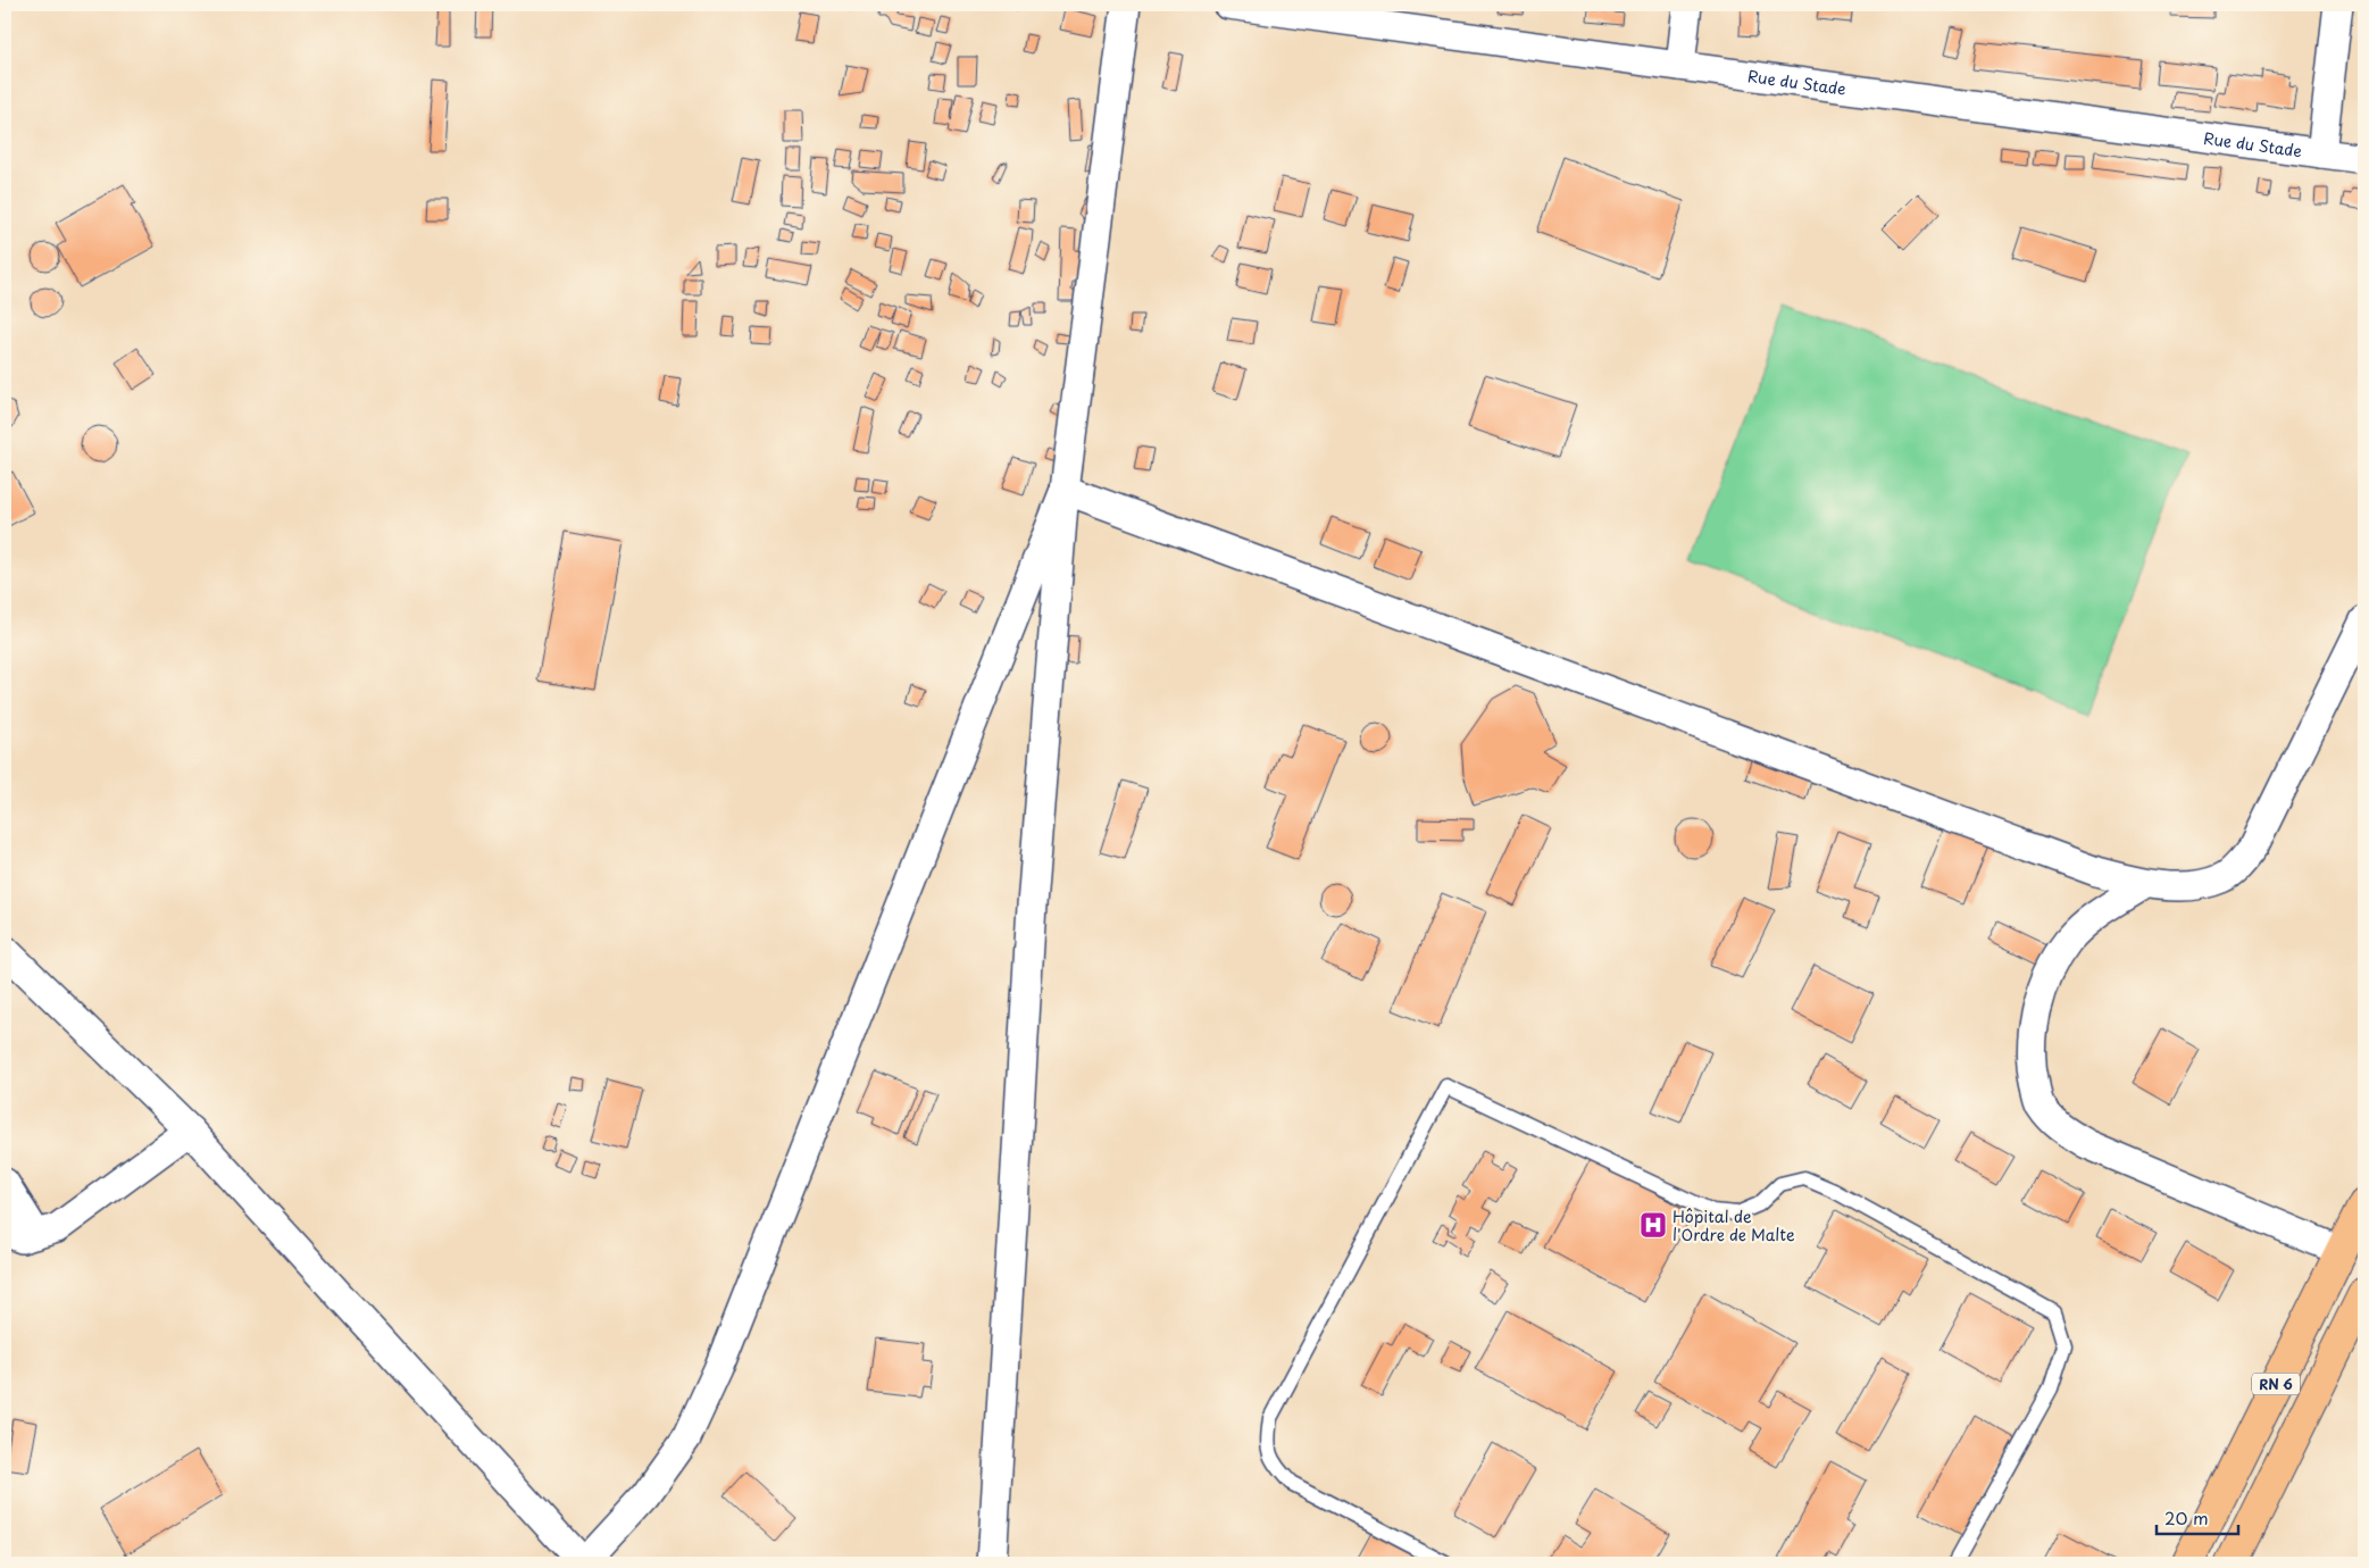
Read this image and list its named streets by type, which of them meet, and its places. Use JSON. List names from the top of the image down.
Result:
{
  "streets": {
    "main road": ["RN 6"],
    "street": ["Rue du Stade"]
  },
  "places": {
    "hospital": ["Hôpital de l'Ordre de Malte"]
  },
  "scale_bar": "20 m"
}
